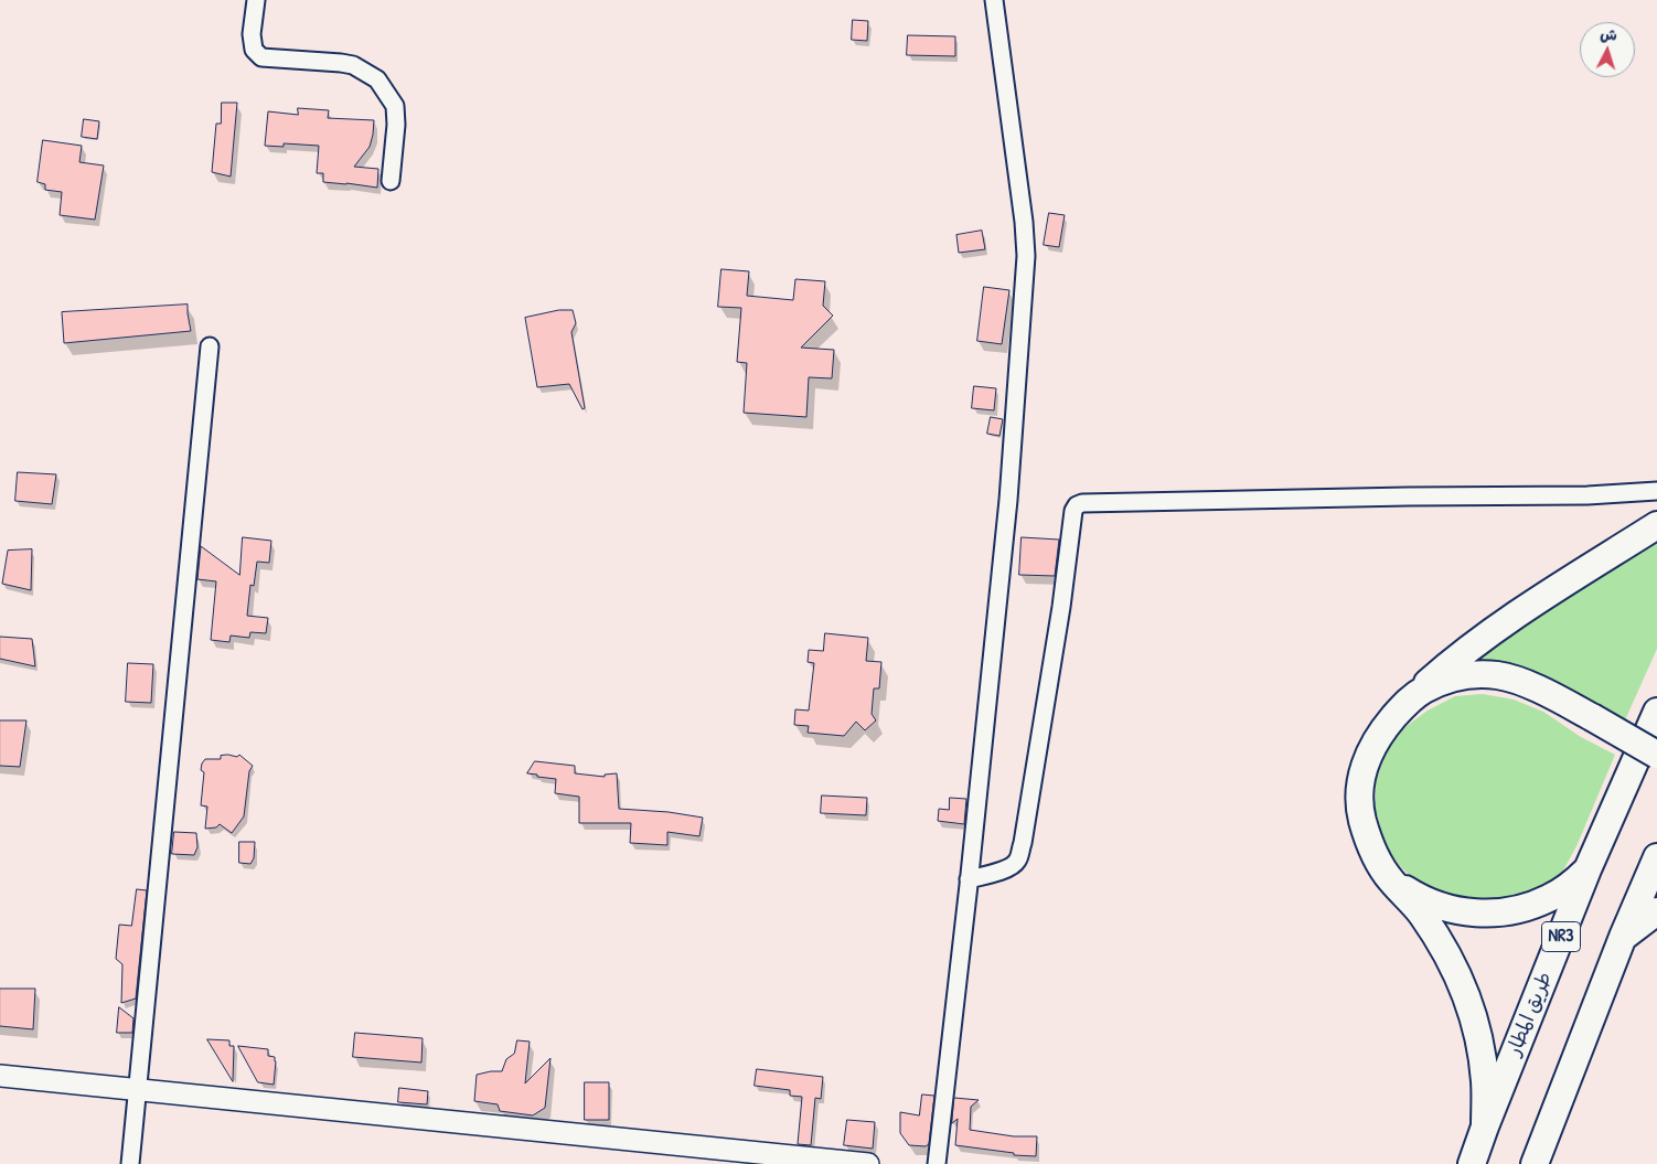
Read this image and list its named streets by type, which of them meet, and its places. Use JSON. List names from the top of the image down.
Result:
{
  "streets": {
    "highway": ["NR3", "طريق المطار"]
  },
  "north": "top"
}
